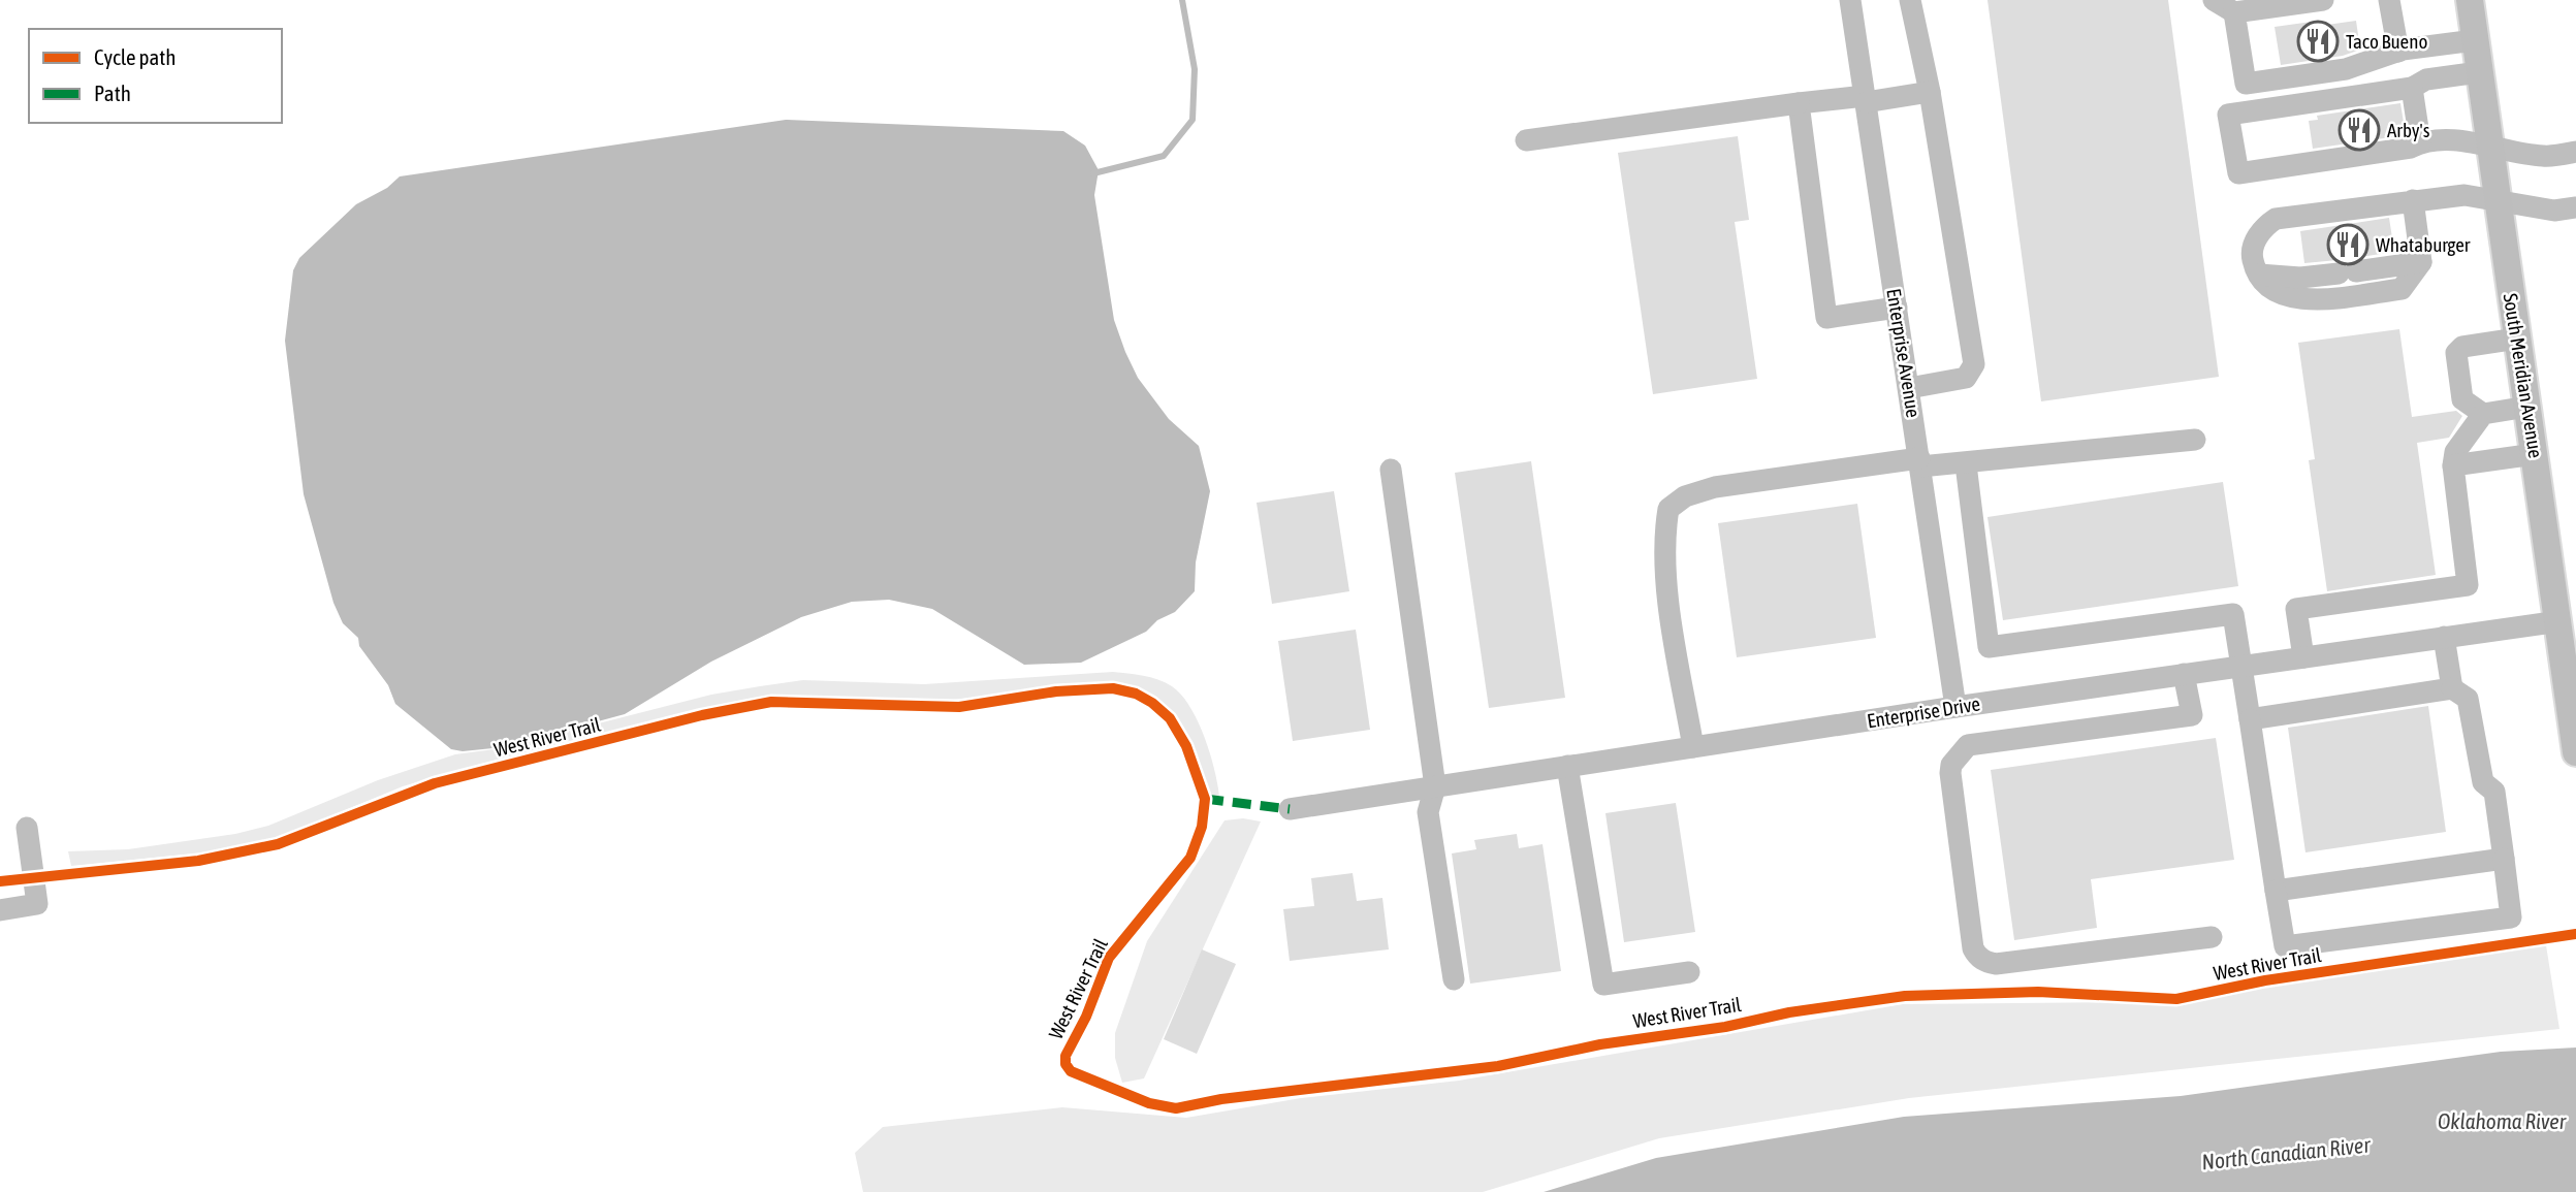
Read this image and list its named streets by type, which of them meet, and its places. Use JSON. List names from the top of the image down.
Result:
{
  "streets": {
    "main road": ["South Meridian Avenue"],
    "street": ["Enterprise Avenue", "Enterprise Drive"],
    "cycle path": ["West River Trail"]
  },
  "crossings": [
    ["Enterprise Avenue", "Enterprise Drive"],
    ["South Meridian Avenue", "Enterprise Drive"]
  ],
  "water": ["Oklahoma River", "North Canadian River"],
  "places": {
    "restaurant": ["Taco Bueno", "Arby's", "Whataburger"]
  },
  "legend": ["Cycle path", "Path"]
}
